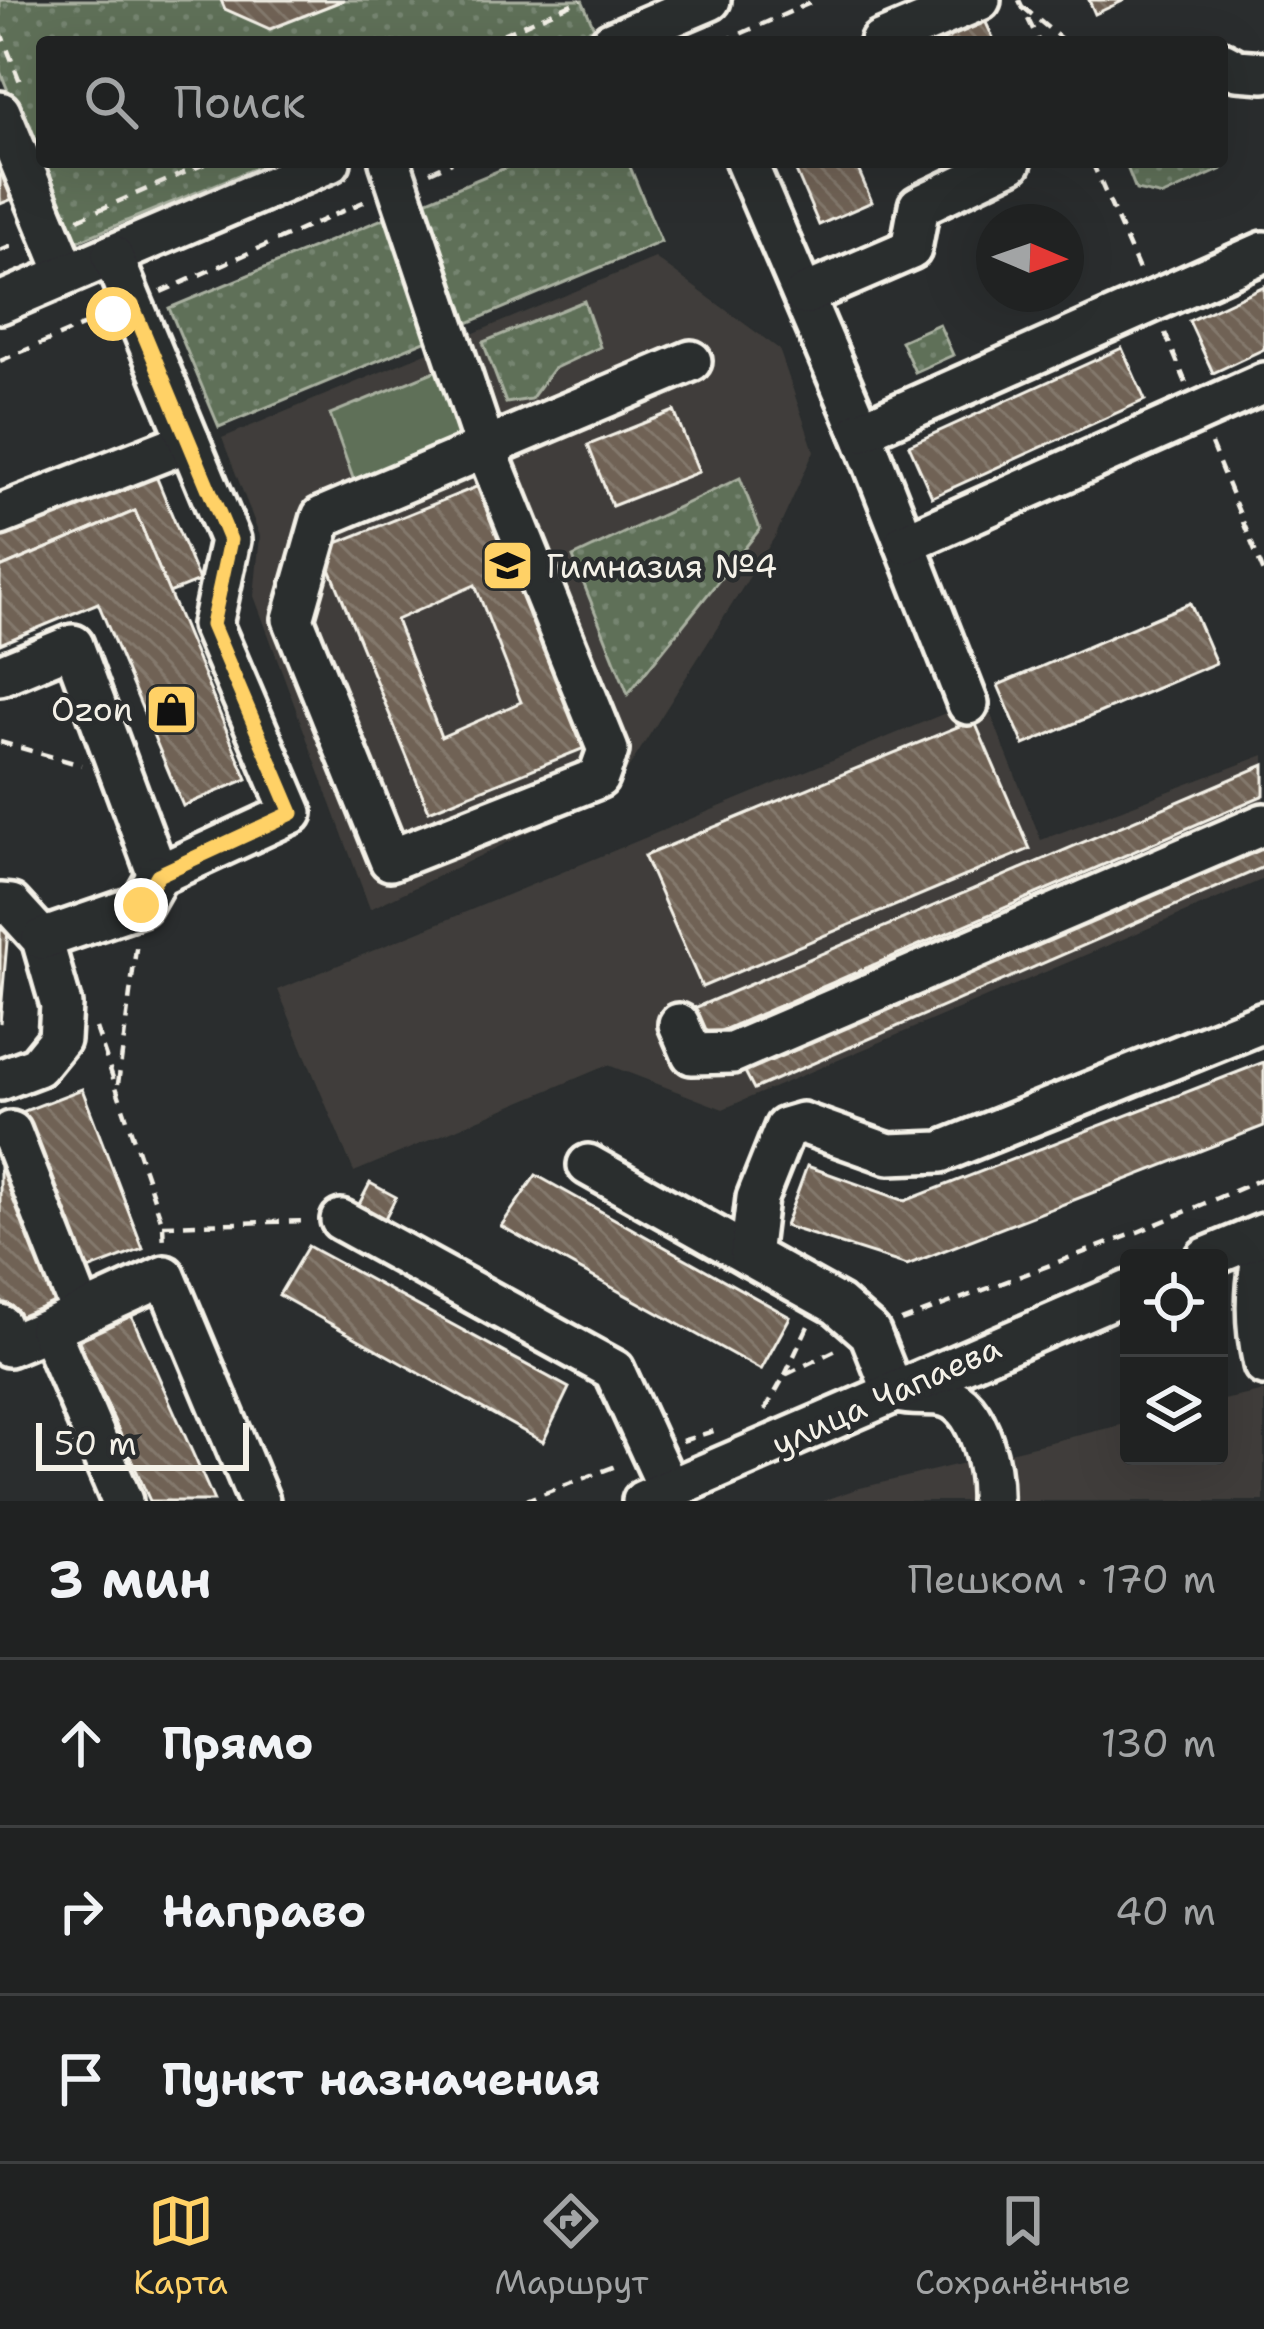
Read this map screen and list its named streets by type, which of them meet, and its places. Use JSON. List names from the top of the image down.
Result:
{
  "streets": {
    "street": ["улица Чапаева"]
  },
  "places": {
    "school or university": ["Гимназия №4"],
    "shop": ["Ozon"]
  },
  "scale_bar": "50 m",
  "north": "right",
  "page": {
    "search": "Поиск",
    "scale": "50 m",
    "heading": ["3 мин", "Пешком · 170 m"],
    "list": [
      ["Прямо", "130 m"],
      ["Направо", "40 m"],
      "Пункт назначения"
    ],
    "nav": ["Карта", "Маршрут", "Сохранённые"]
  }
}
